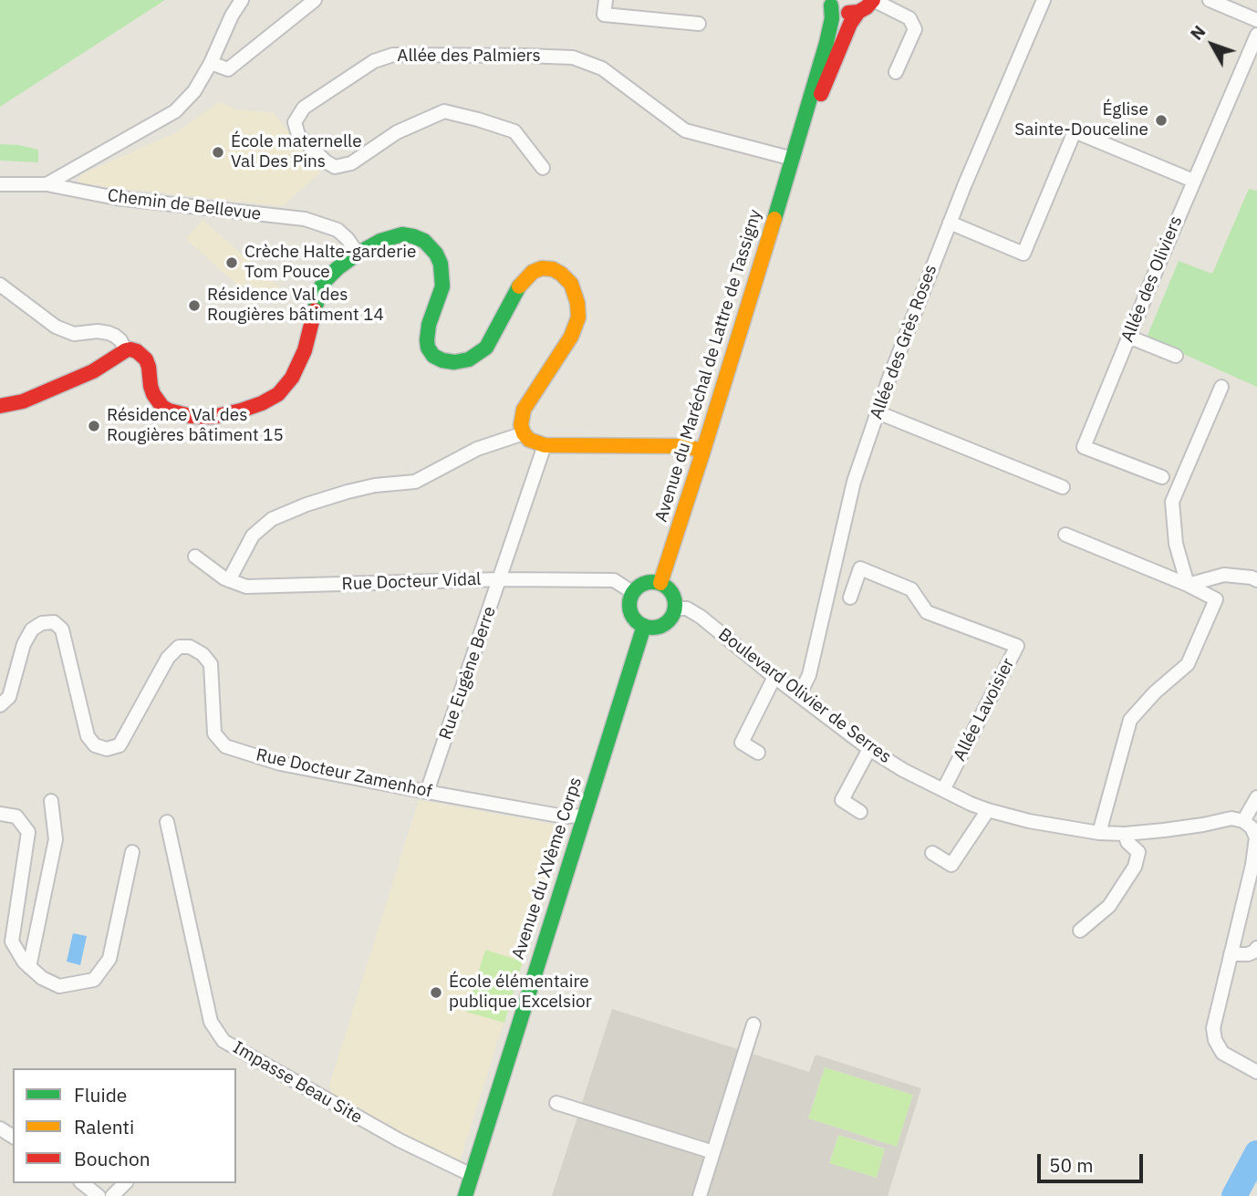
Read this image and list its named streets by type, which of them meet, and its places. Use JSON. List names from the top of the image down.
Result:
{
  "streets": {
    "main road": ["Avenue du Maréchal de Lattre de Tassigny", "Avenue du XVème Corps"],
    "street": [
      "Allée des Palmiers",
      "Chemin de Bellevue",
      "Allée des Oliviers",
      "Allée des Grès Roses",
      "Rue Docteur Vidal",
      "Rue Eugène Berre",
      "Boulevard Olivier de Serres",
      "Allée Lavoisier",
      "Rue Docteur Zamenhof",
      "Impasse Beau Site"
    ]
  },
  "crossings": [
    ["Allée des Palmiers", "Avenue du Maréchal de Lattre de Tassigny"],
    ["Allée des Grès Roses", "Boulevard Olivier de Serres"],
    ["Avenue du Maréchal de Lattre de Tassigny", "Rue Docteur Vidal"],
    ["Avenue du Maréchal de Lattre de Tassigny", "Boulevard Olivier de Serres"],
    ["Avenue du Maréchal de Lattre de Tassigny", "Avenue du XVème Corps"],
    ["Rue Docteur Vidal", "Rue Eugène Berre"],
    ["Rue Docteur Vidal", "Boulevard Olivier de Serres"],
    ["Rue Docteur Vidal", "Avenue du XVème Corps"],
    ["Rue Eugène Berre", "Rue Docteur Zamenhof"],
    ["Boulevard Olivier de Serres", "Allée Lavoisier"],
    ["Boulevard Olivier de Serres", "Avenue du XVème Corps"],
    ["Rue Docteur Zamenhof", "Avenue du XVème Corps"],
    ["Avenue du XVème Corps", "Impasse Beau Site"]
  ],
  "places": [
    "Église Sainte-Douceline",
    "École maternelle Val Des Pins",
    "Crèche Halte-garderie Tom Pouce",
    "Résidence Val des Rougières bâtiment 14",
    "Résidence Val des Rougières bâtiment 15",
    "École élémentaire publique Excelsior"
  ],
  "legend": ["Fluide", "Ralenti", "Bouchon"],
  "scale_bar": "50 m",
  "north": "top left"
}
